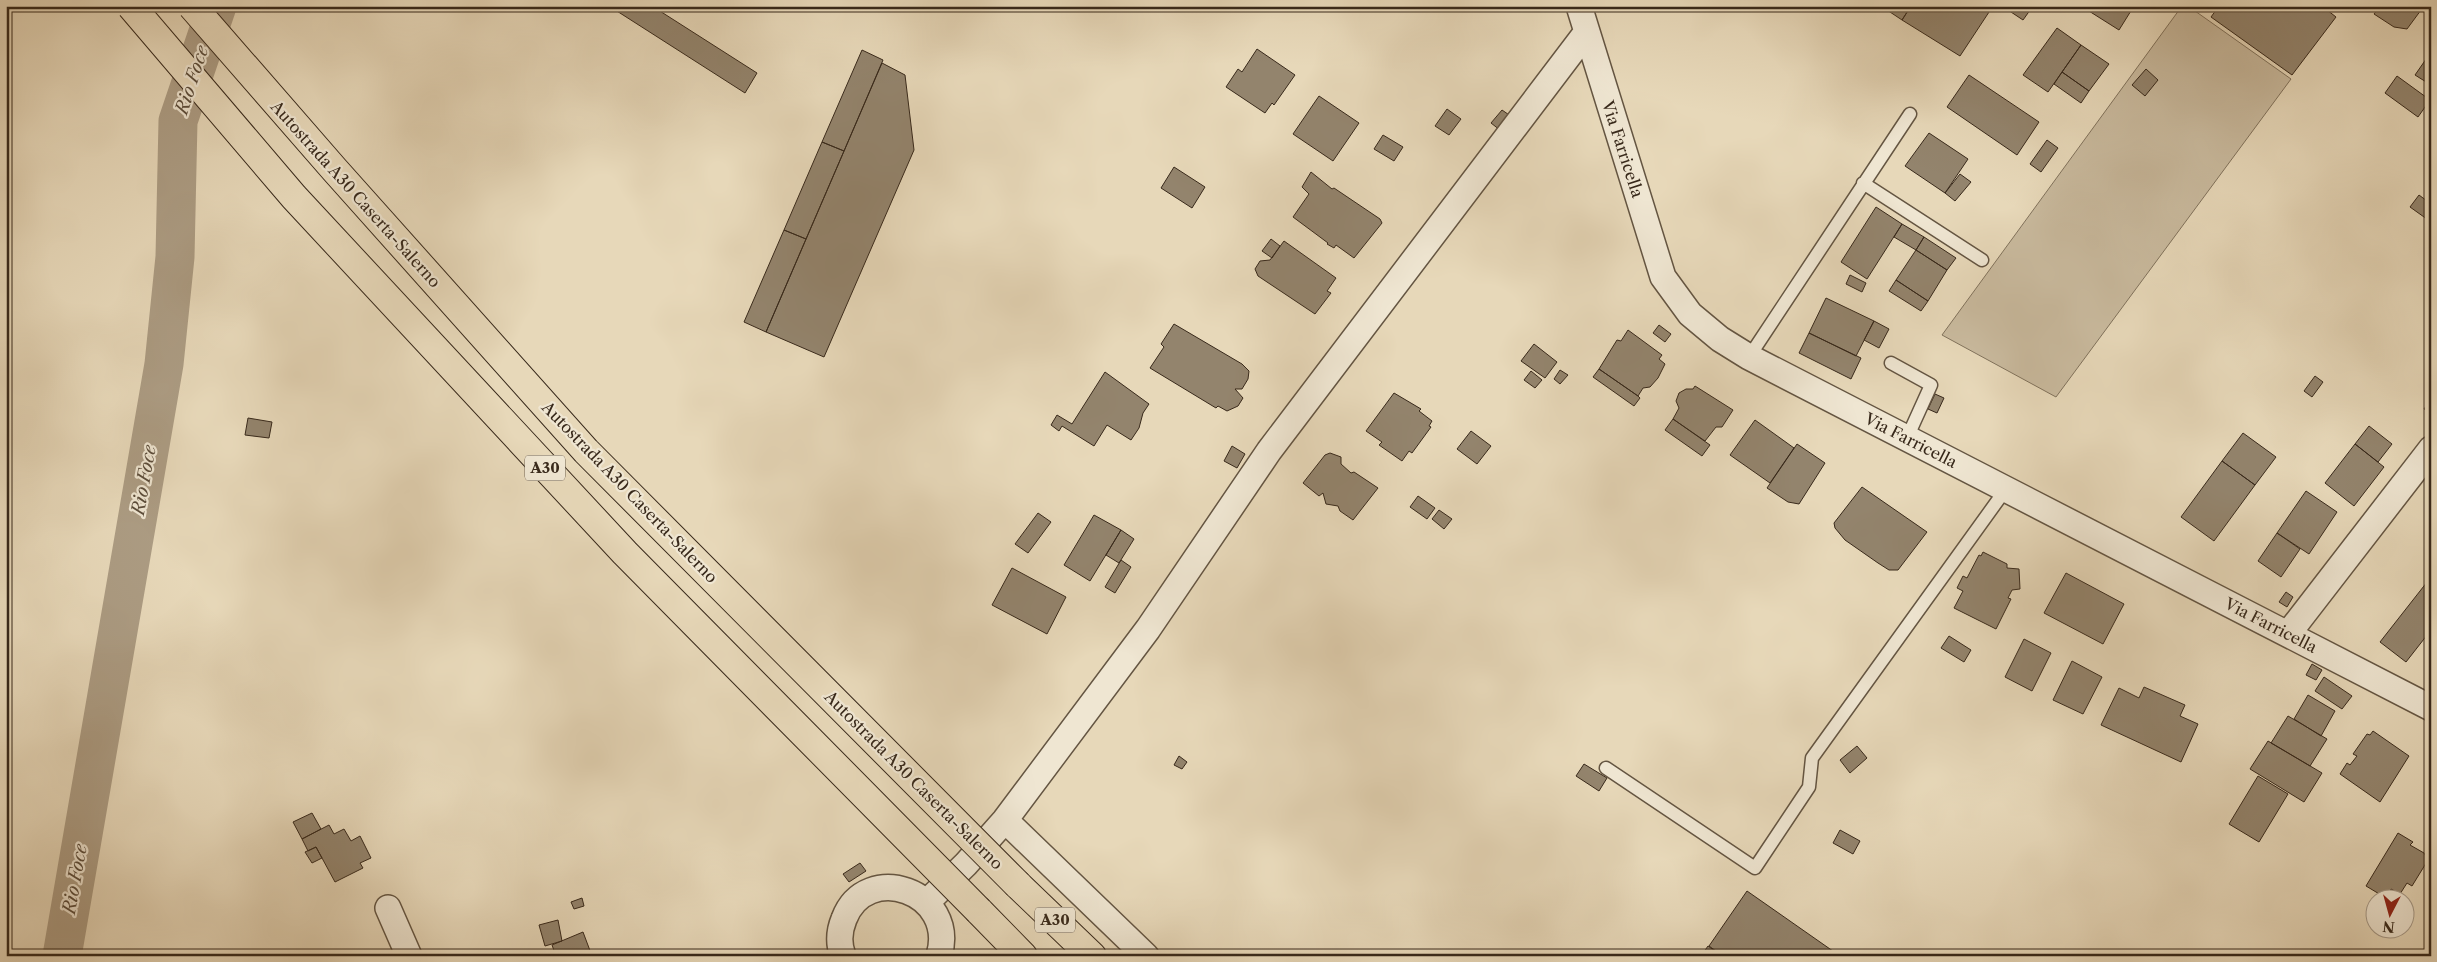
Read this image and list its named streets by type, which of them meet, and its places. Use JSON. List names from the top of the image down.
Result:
{
  "streets": {
    "highway": ["Autostrada A30 Caserta-Salerno", "A30"],
    "street": ["Via Farricella"]
  },
  "water": ["Rio Foce"],
  "north": "bottom"
}
